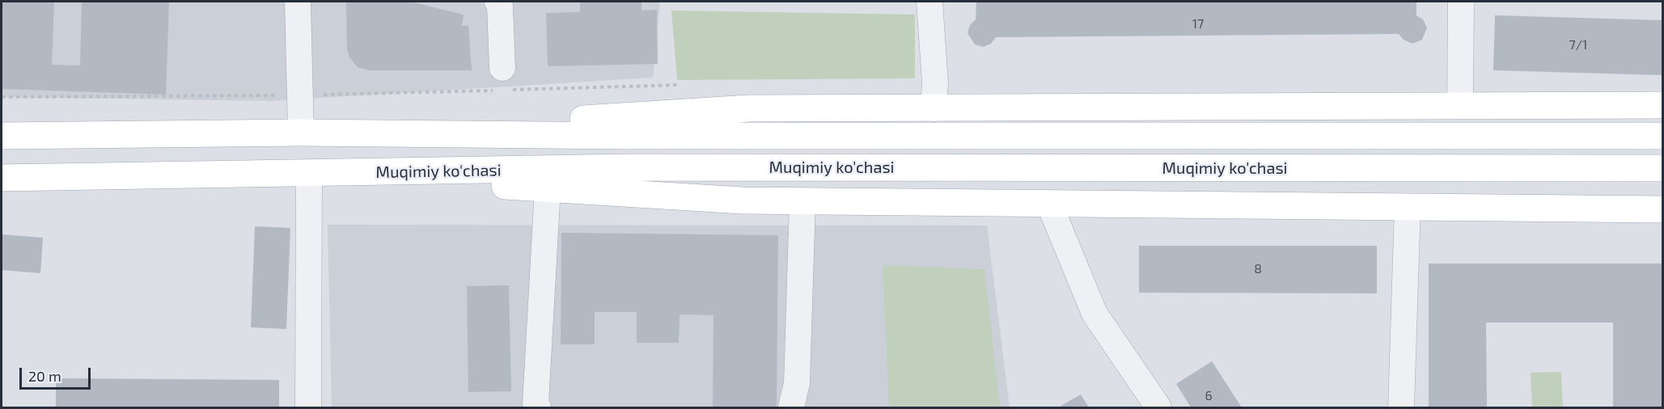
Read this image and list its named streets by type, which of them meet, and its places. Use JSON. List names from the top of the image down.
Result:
{
  "streets": {
    "main road": ["Muqimiy ko'chasi"]
  },
  "house_numbers": [
    "17",
    "7/1",
    "8",
    "6"
  ],
  "scale_bar": "20 m"
}
